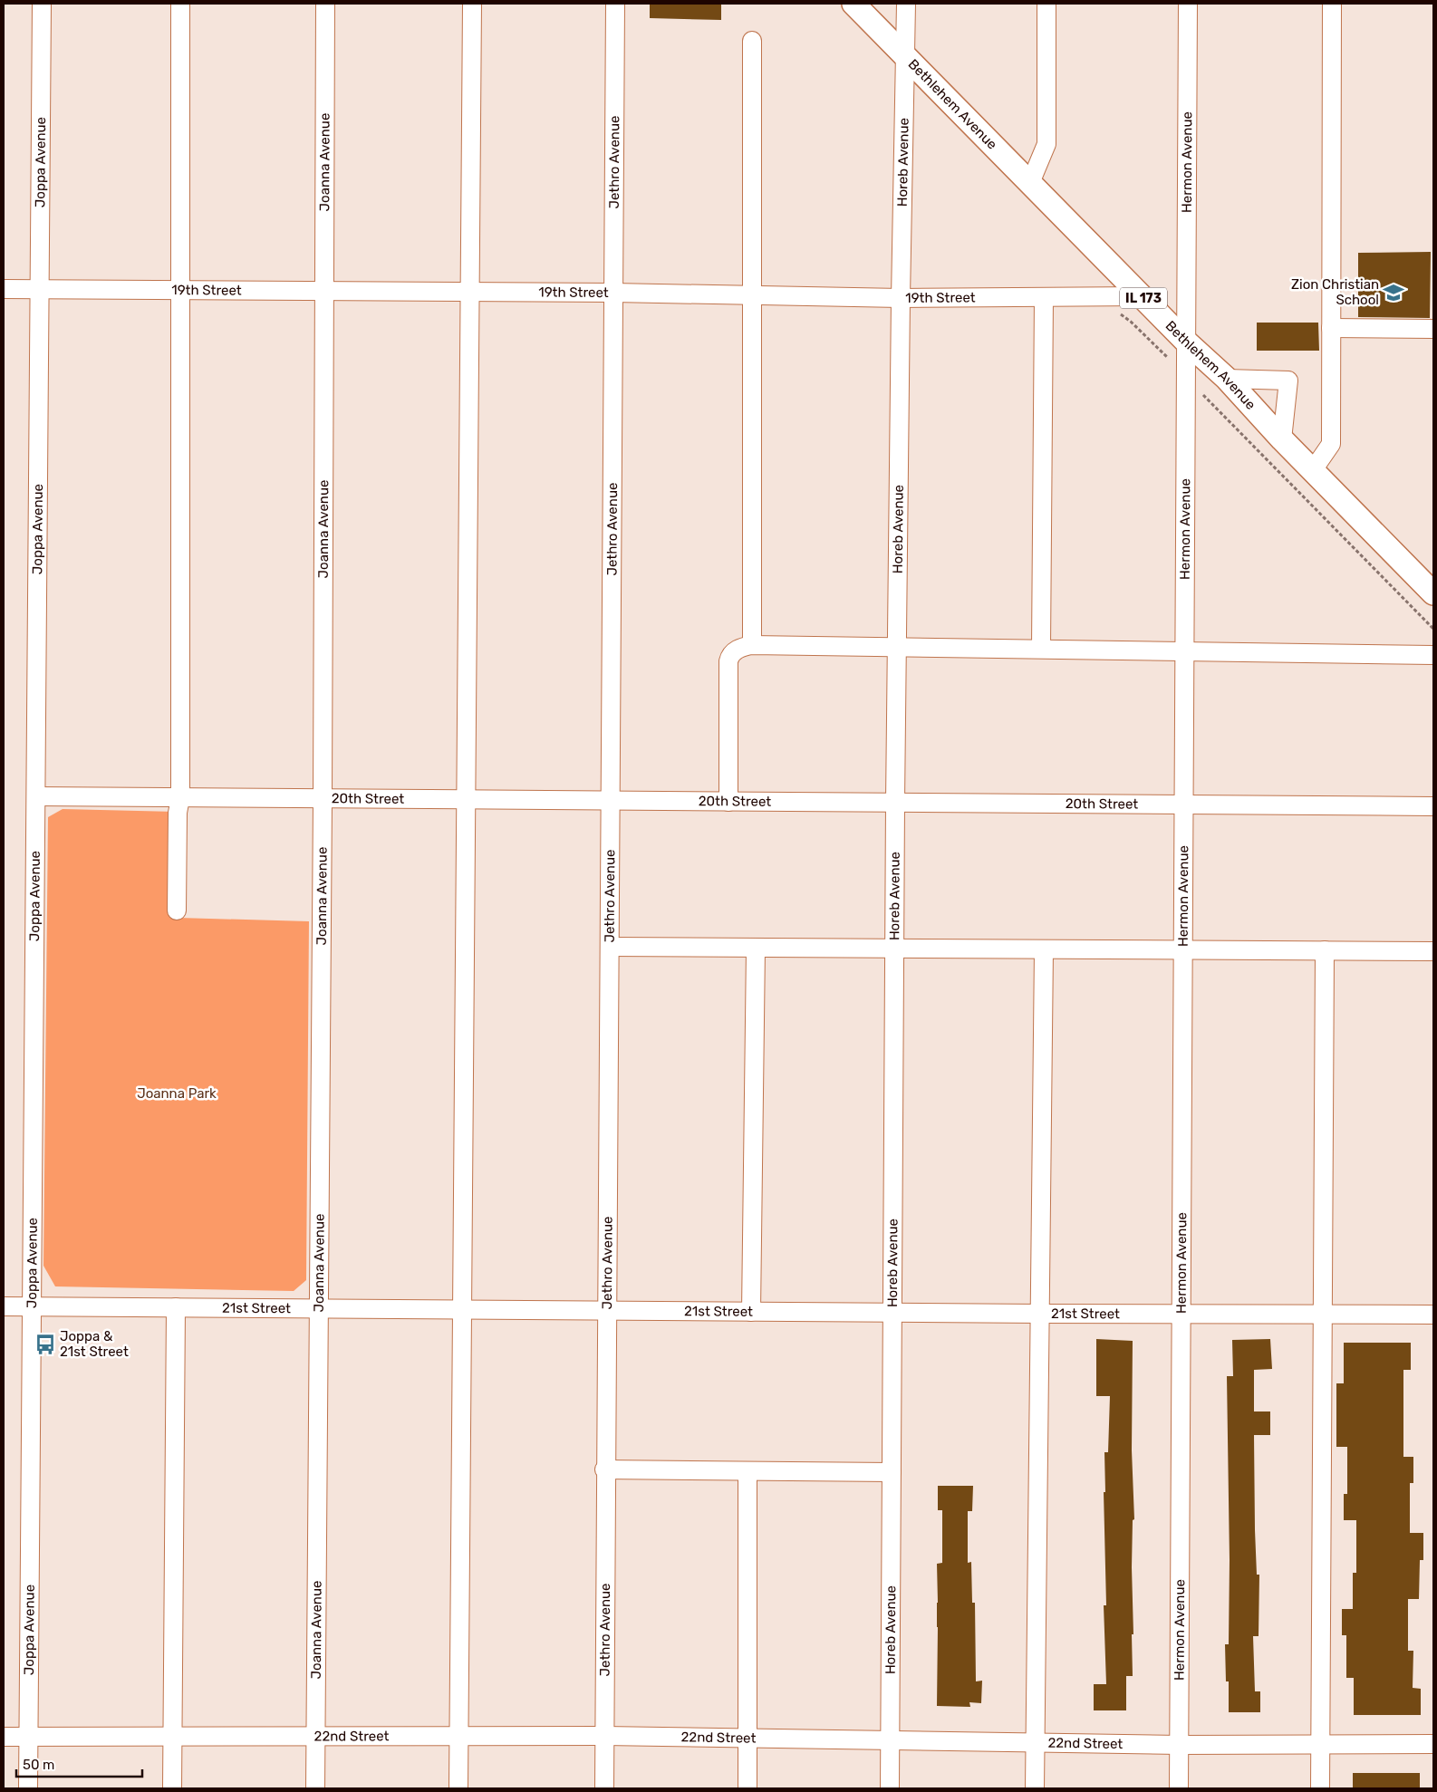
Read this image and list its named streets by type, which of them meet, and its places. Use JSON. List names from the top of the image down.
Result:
{
  "streets": {
    "main road": ["Bethlehem Avenue", "IL 173"],
    "street": [
      "Joppa Avenue",
      "Joanna Avenue",
      "Jethro Avenue",
      "Horeb Avenue",
      "Hermon Avenue",
      "19th Street",
      "20th Street",
      "21st Street",
      "22nd Street"
    ]
  },
  "crossings": [
    ["Bethlehem Avenue", "Horeb Avenue"],
    ["Bethlehem Avenue", "Hermon Avenue"],
    ["Bethlehem Avenue", "19th Street"],
    ["Joppa Avenue", "19th Street"],
    ["Joppa Avenue", "20th Street"],
    ["Joppa Avenue", "21st Street"],
    ["Joppa Avenue", "22nd Street"],
    ["Joanna Avenue", "19th Street"],
    ["Joanna Avenue", "20th Street"],
    ["Joanna Avenue", "21st Street"],
    ["Joanna Avenue", "22nd Street"],
    ["Jethro Avenue", "19th Street"],
    ["Jethro Avenue", "20th Street"],
    ["Jethro Avenue", "21st Street"],
    ["Jethro Avenue", "22nd Street"],
    ["Horeb Avenue", "19th Street"],
    ["Horeb Avenue", "20th Street"],
    ["Horeb Avenue", "21st Street"],
    ["Horeb Avenue", "22nd Street"],
    ["Hermon Avenue", "20th Street"],
    ["Hermon Avenue", "21st Street"],
    ["Hermon Avenue", "22nd Street"]
  ],
  "parks": ["Joanna Park"],
  "places": {
    "school or university": ["Zion Christian School"],
    "bus stop": ["Joppa & 21st Street"]
  },
  "scale_bar": "50 m"
}
